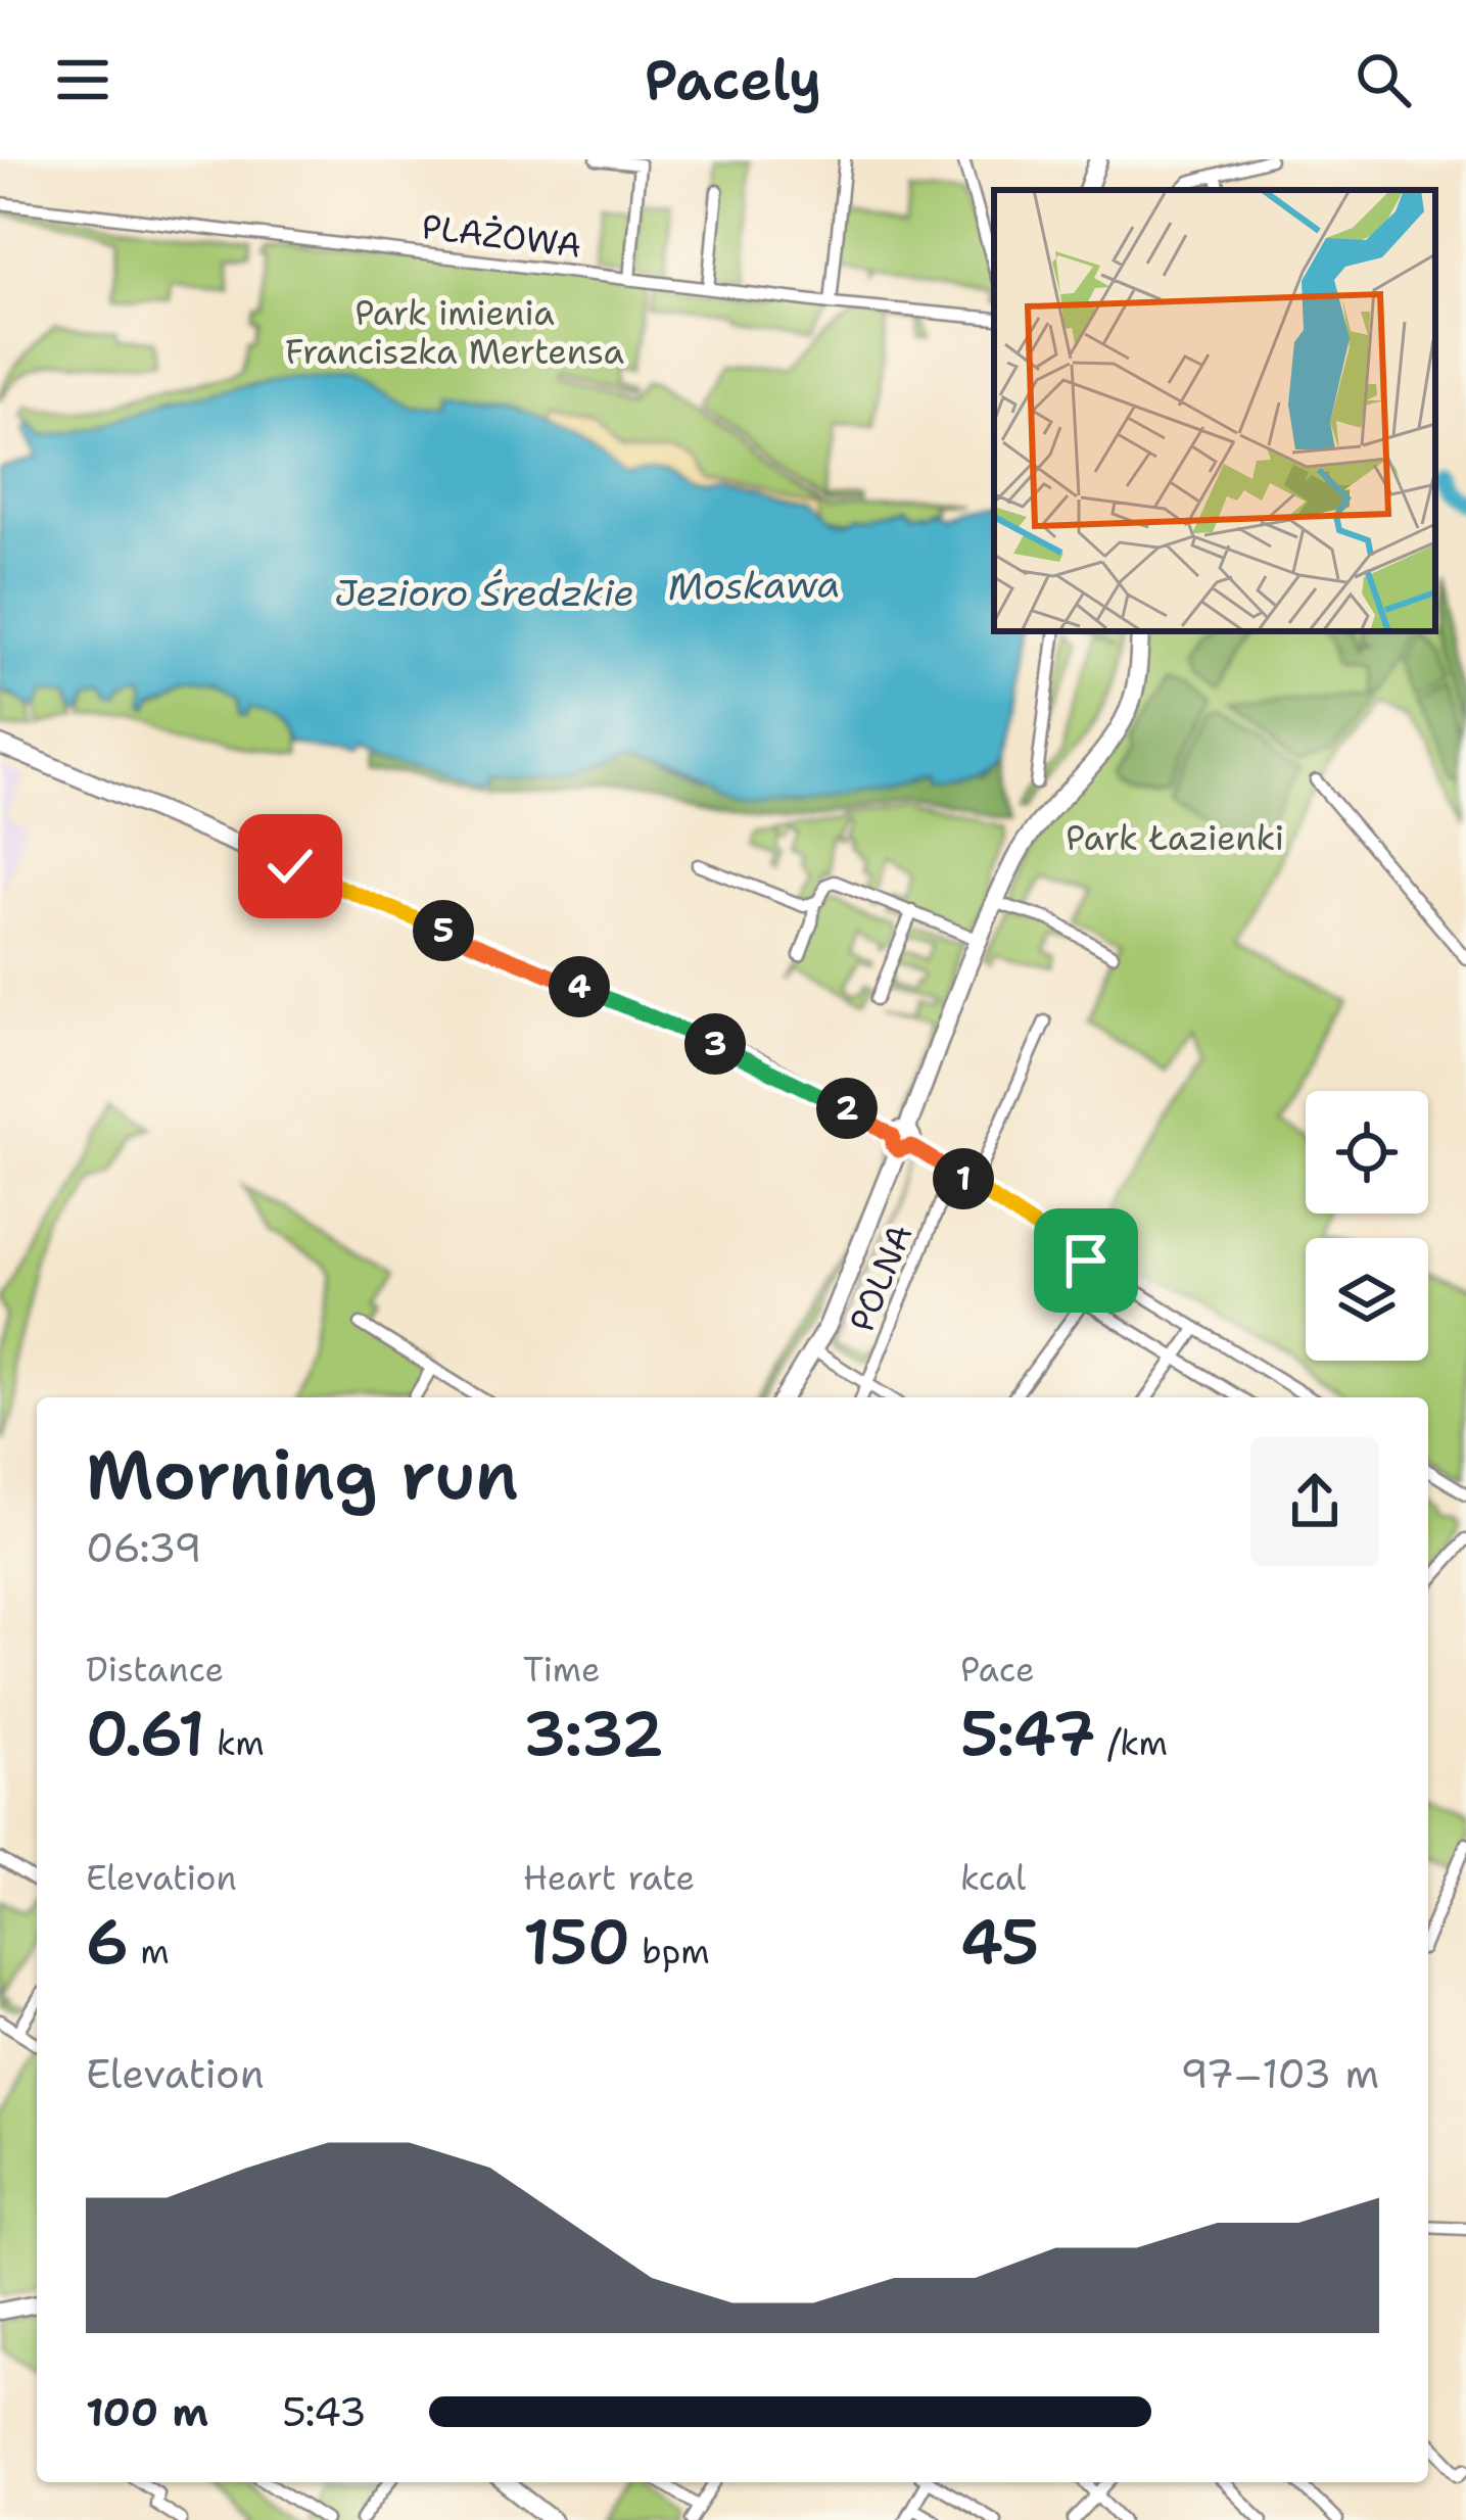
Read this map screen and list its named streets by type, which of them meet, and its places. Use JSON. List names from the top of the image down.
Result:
{
  "streets": {
    "street": ["PLAŻOWA", "POLNA"]
  },
  "water": ["Moskawa", "Jezioro Średzkie"],
  "parks": ["Park imienia Franciszka Mertensa", "Park Łazienki"],
  "page": {
    "header": "Pacely",
    "pins": [
      "5",
      "4",
      "3",
      "2",
      "1"
    ],
    "heading": ["Morning run", "06:39"],
    "stats": [
      ["Distance", "0.61 km"],
      ["Time", "3:32"],
      ["Pace", "5:47 /km"],
      ["Elevation", "6 m"],
      ["Heart rate", "150 bpm"],
      ["kcal", "45"]
    ],
    "chart": ["Elevation", "97–103 m"],
    "list": [
      {
        "name": "100 m",
        "note": "5:43"
      }
    ]
  }
}
